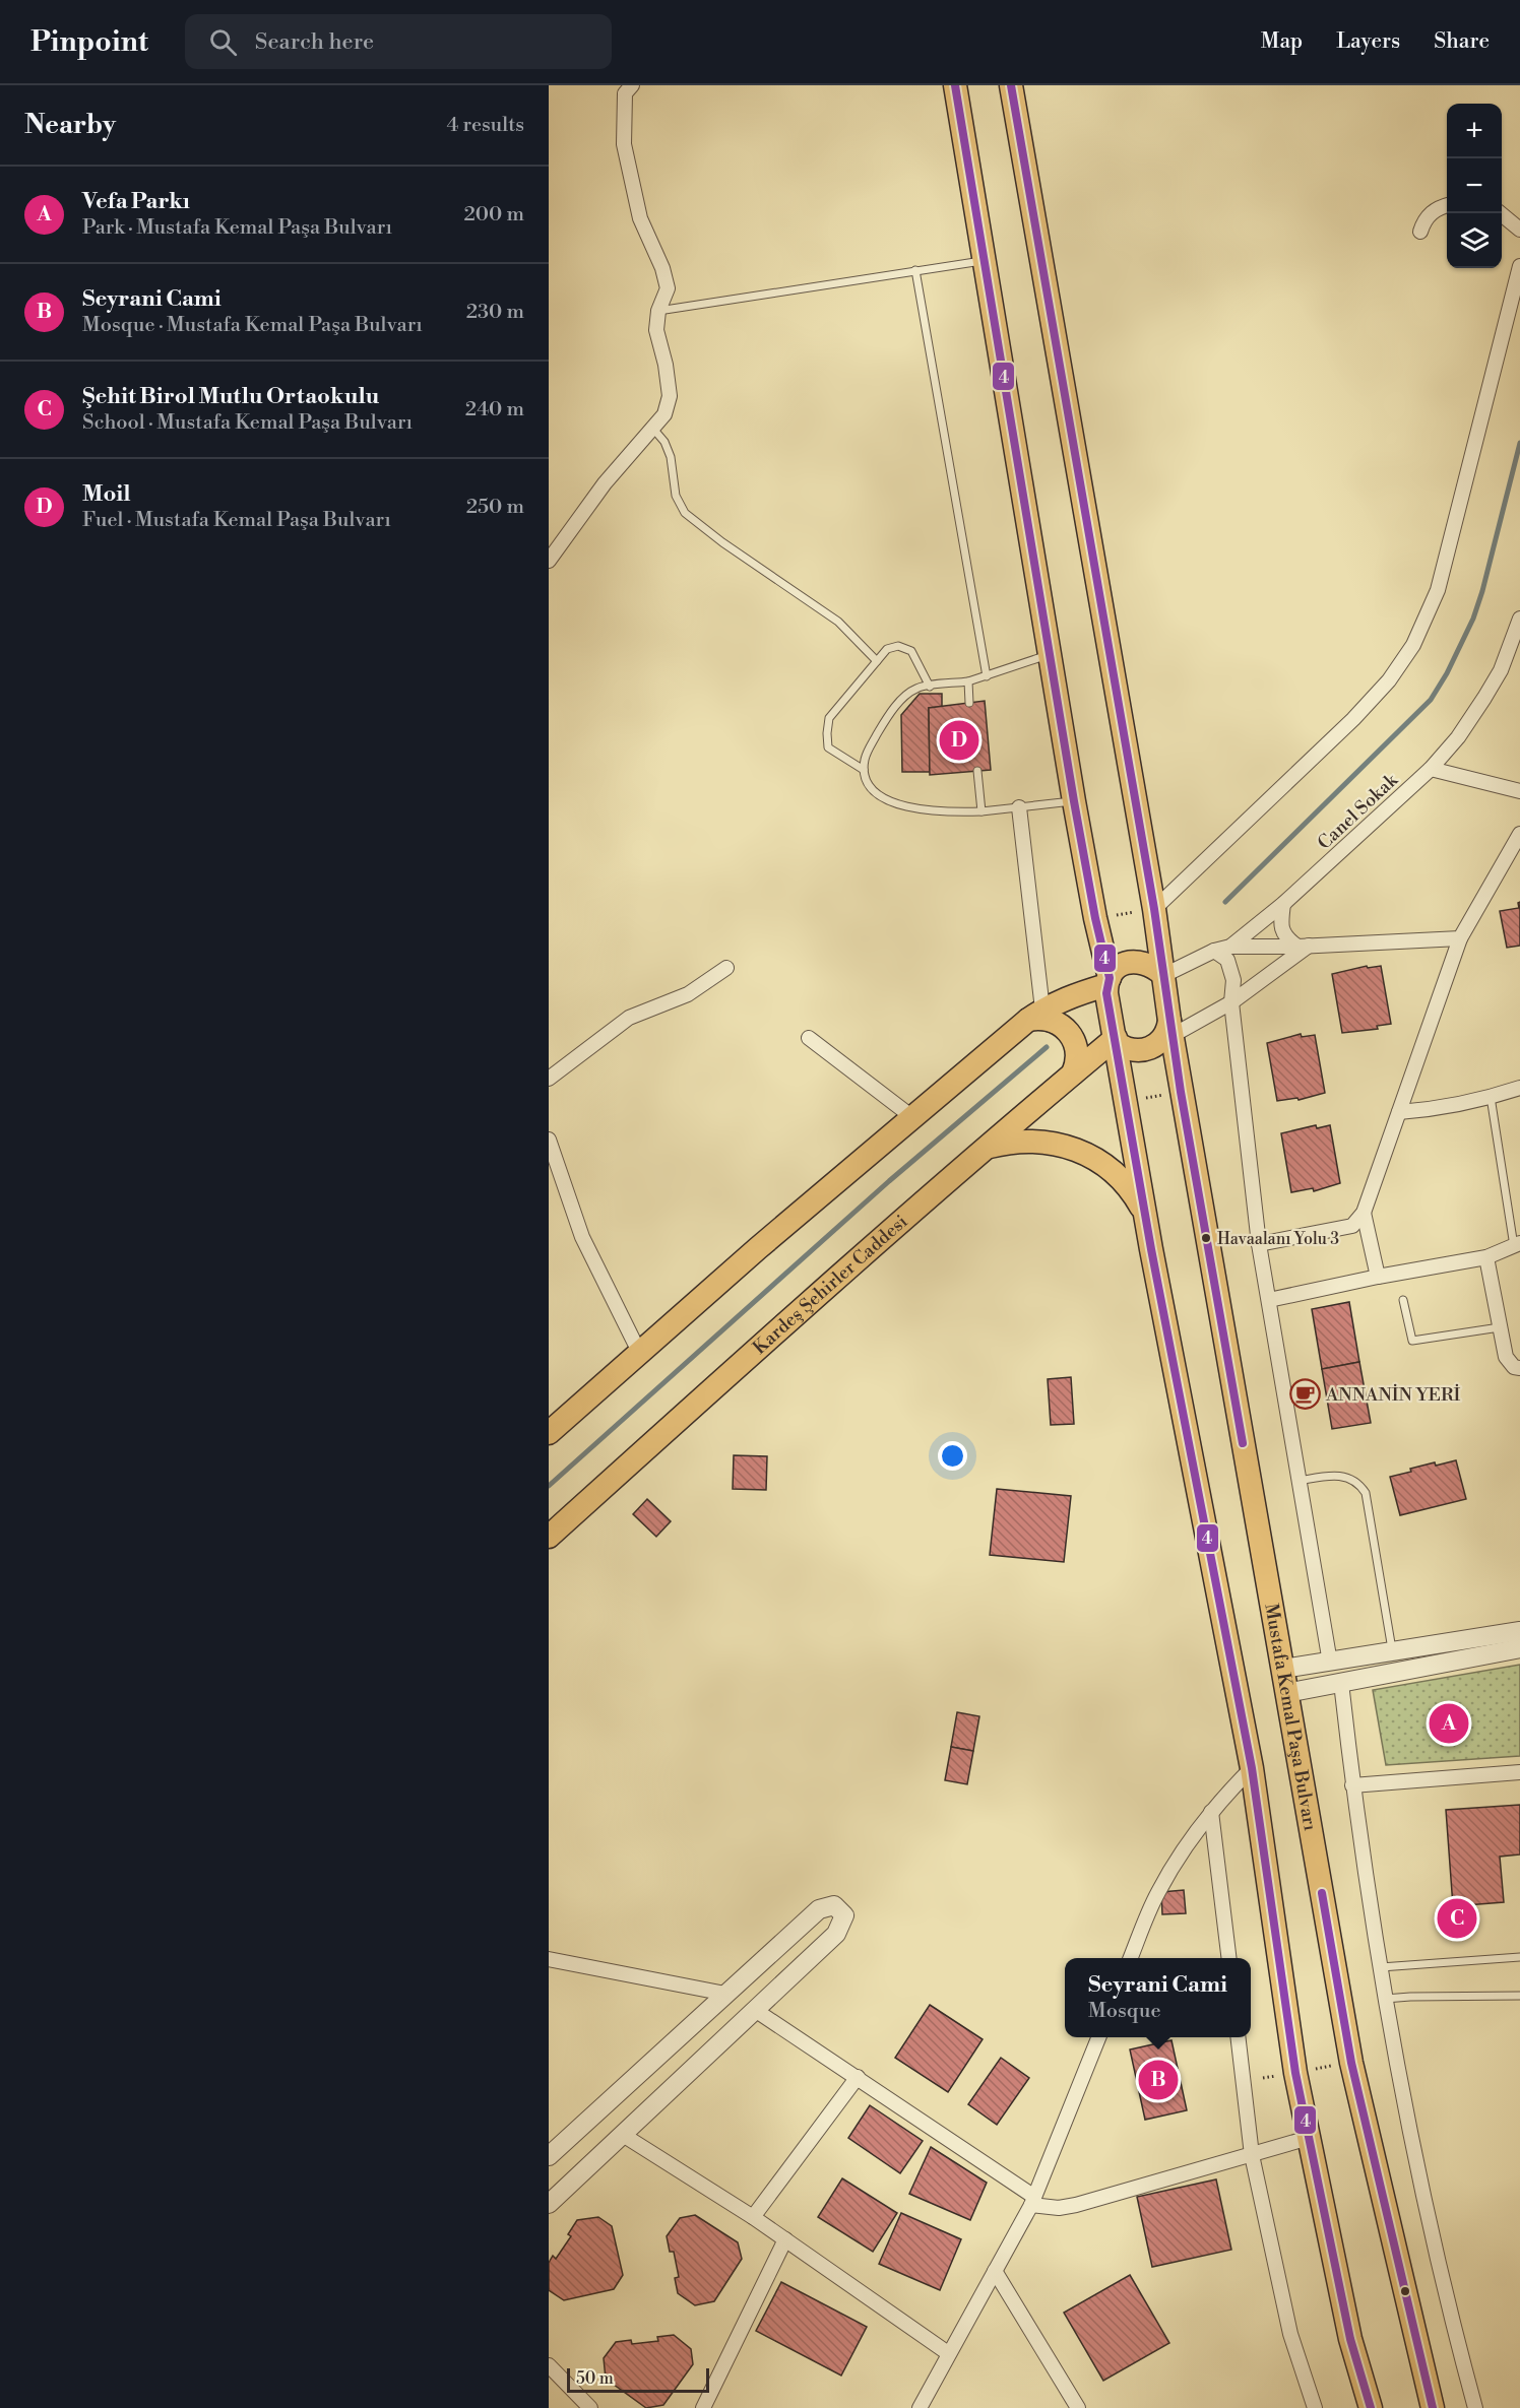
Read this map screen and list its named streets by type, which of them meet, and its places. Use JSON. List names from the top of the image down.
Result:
{
  "streets": {
    "main road": ["Kardeş Şehirler Caddesi", "Mustafa Kemal Paşa Bulvarı"],
    "street": ["Canel Sokak"]
  },
  "crossings": [
    ["Canel Sokak", "Kardeş Şehirler Caddesi"],
    ["Canel Sokak", "Mustafa Kemal Paşa Bulvarı"],
    ["Kardeş Şehirler Caddesi", "Mustafa Kemal Paşa Bulvarı"]
  ],
  "places": {
    "other": ["Havaalanı Yolu 3"],
    "cafe": ["ANNANİN YERİ"]
  },
  "lines": ["transit line 4"],
  "scale_bar": "50 m",
  "page": {
    "header": "Pinpoint",
    "search": "Search here",
    "nav": ["Map", "Layers", "Share"],
    "heading": ["Nearby", "4 results"],
    "map_buttons": ["+", "−"],
    "list": [
      {
        "mark": "A",
        "name": "Vefa Parkı",
        "note": "Park · Mustafa Kemal Paşa Bulvarı",
        "value": "200 m"
      },
      {
        "mark": "B",
        "name": "Seyrani Cami",
        "note": "Mosque · Mustafa Kemal Paşa Bulvarı",
        "value": "230 m"
      },
      {
        "mark": "C",
        "name": "Şehit Birol Mutlu Ortaokulu",
        "note": "School · Mustafa Kemal Paşa Bulvarı",
        "value": "240 m"
      },
      {
        "mark": "D",
        "name": "Moil",
        "note": "Fuel · Mustafa Kemal Paşa Bulvarı",
        "value": "250 m"
      }
    ],
    "pins": [
      "D",
      "A",
      "C",
      "B"
    ],
    "popup": ["Seyrani Cami", "Mosque"],
    "scale": "50 m"
  }
}
